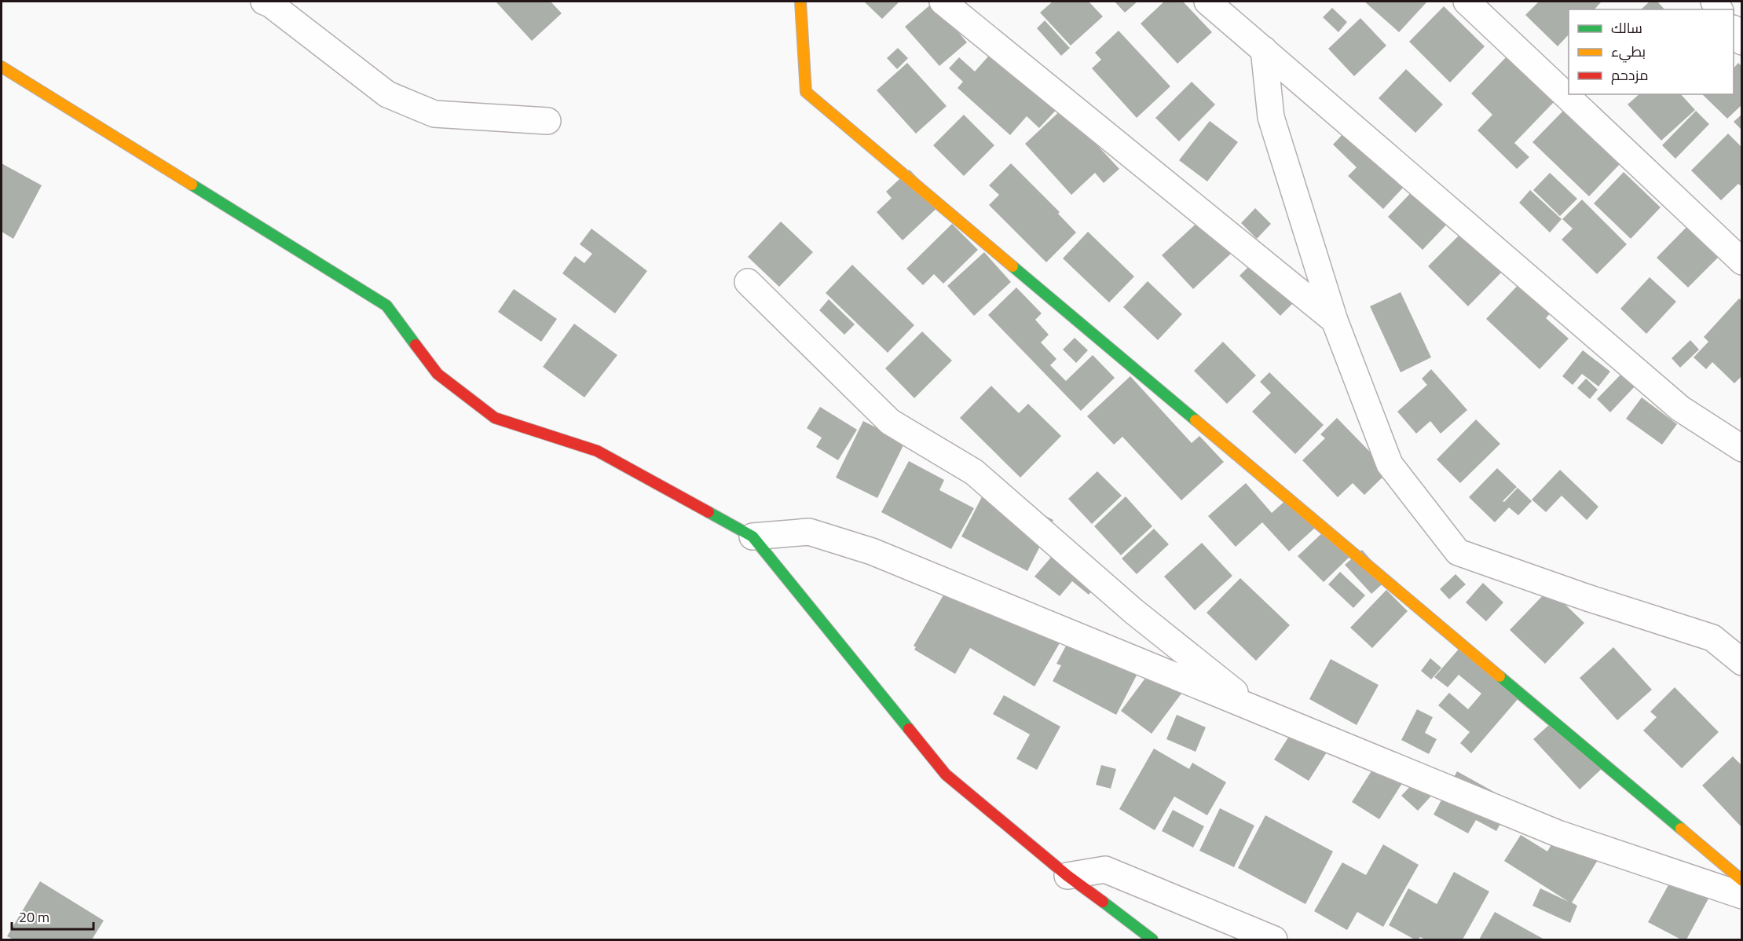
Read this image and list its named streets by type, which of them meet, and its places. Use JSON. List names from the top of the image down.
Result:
{
  "legend": ["سالك", "بطيء", "مزدحم"],
  "scale_bar": "20 m"
}
